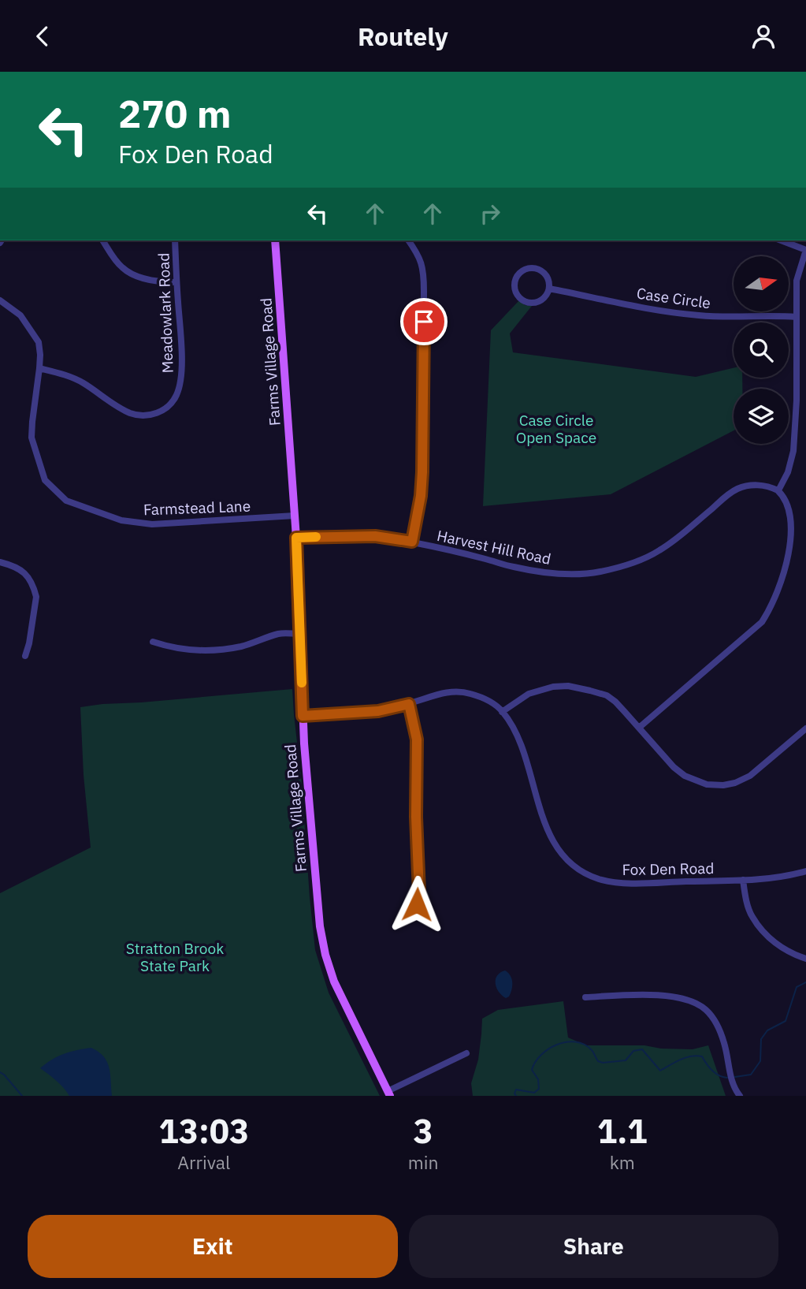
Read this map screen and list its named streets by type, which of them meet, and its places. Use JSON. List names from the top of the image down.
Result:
{
  "streets": {
    "main road": ["Farms Village Road"],
    "street": [
      "Case Circle",
      "Meadowlark Road",
      "Farmstead Lane",
      "Harvest Hill Road",
      "Fox Den Road"
    ]
  },
  "crossings": [
    ["Meadowlark Road", "Farmstead Lane"],
    ["Farms Village Road", "Farmstead Lane"],
    ["Farms Village Road", "Harvest Hill Road"],
    ["Farms Village Road", "Fox Den Road"]
  ],
  "parks": ["Case Circle Open Space", "Stratton Brook State Park"],
  "north": "right",
  "page": {
    "header": "Routely",
    "turn": ["270 m", "Fox Den Road"],
    "eta": [
      "13:03",
      "Arrival",
      "3",
      "min",
      "1.1",
      "km"
    ],
    "buttons": ["Exit", "Share"]
  }
}
